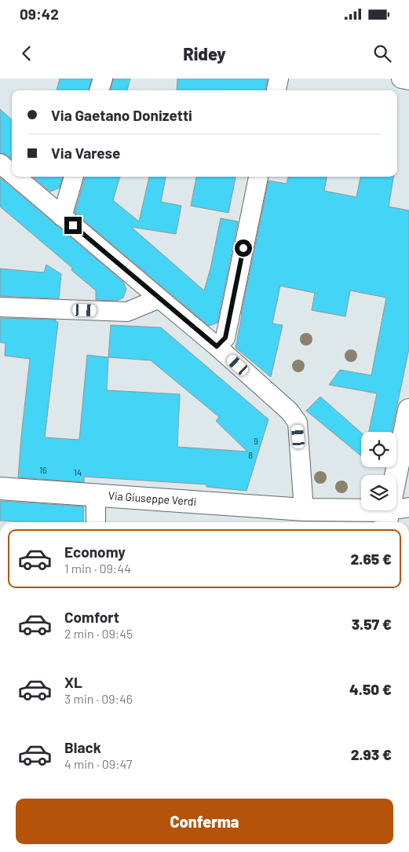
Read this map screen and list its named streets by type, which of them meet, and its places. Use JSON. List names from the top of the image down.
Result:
{
  "streets": {
    "street": ["Via Giuseppe Verdi"]
  },
  "house_numbers": [
    "9",
    "8",
    "16",
    "14"
  ],
  "page": {
    "status": "09:42",
    "header": "Ridey",
    "banner": ["Via Gaetano Donizetti", "Via Varese"],
    "list": [
      {
        "name": "Economy",
        "note": "1 min · 09:44",
        "value": "2.65 €"
      },
      {
        "name": "Comfort",
        "note": "2 min · 09:45",
        "value": "3.57 €"
      },
      {
        "name": "XL",
        "note": "3 min · 09:46",
        "value": "4.50 €"
      },
      {
        "name": "Black",
        "note": "4 min · 09:47",
        "value": "2.93 €"
      }
    ],
    "buttons": "Conferma"
  }
}
